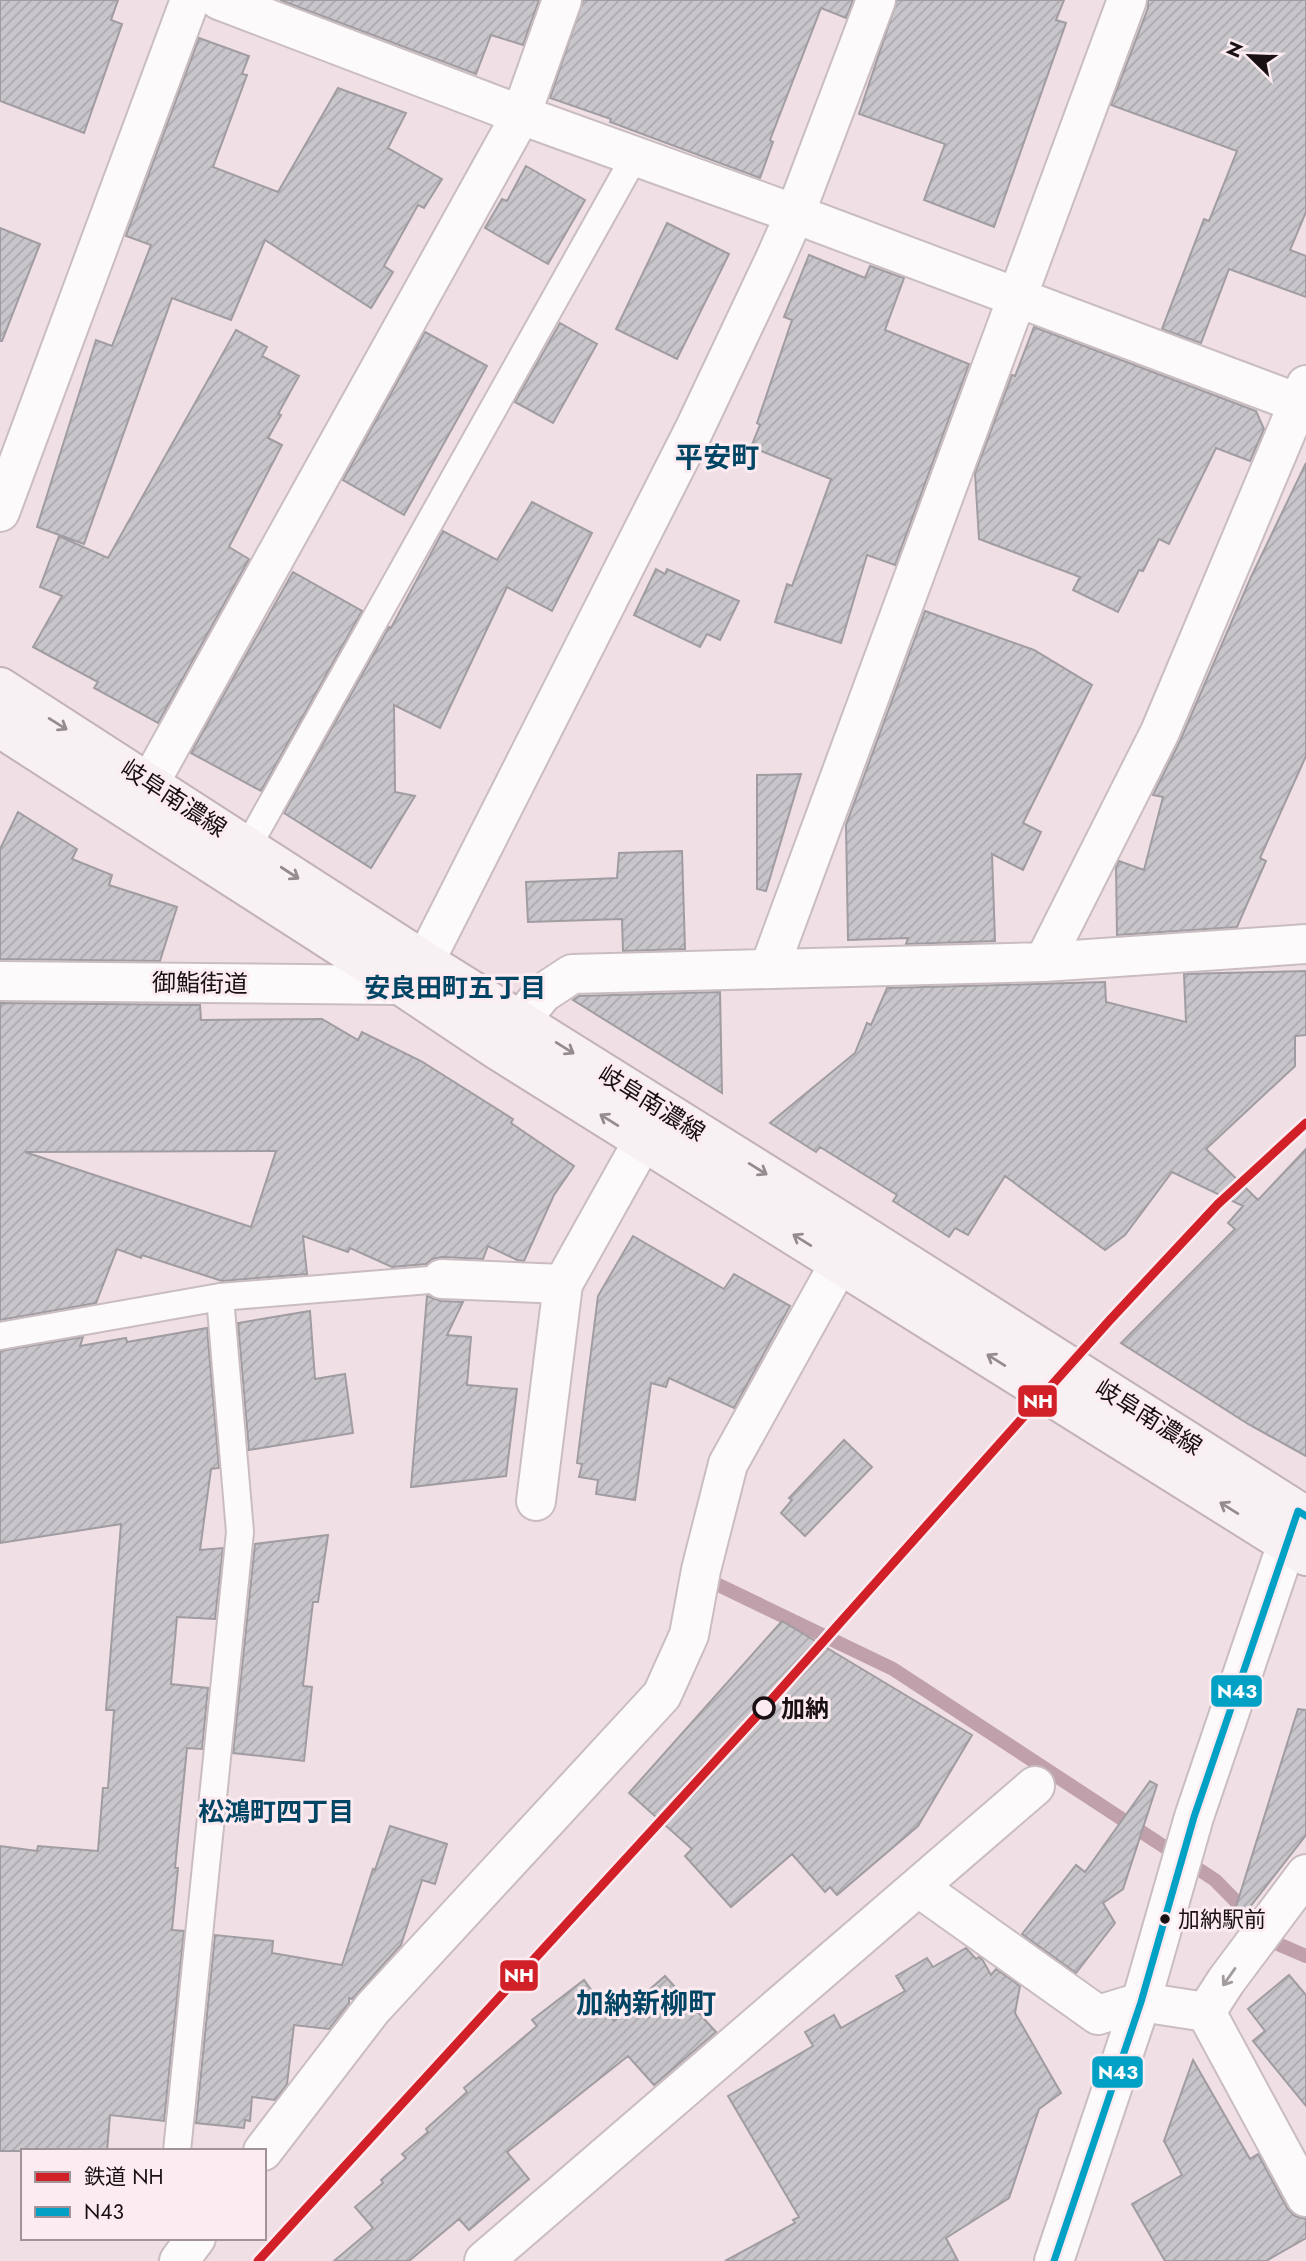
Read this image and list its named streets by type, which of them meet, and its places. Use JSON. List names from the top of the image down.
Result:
{
  "streets": {
    "main road": ["岐阜南濃線"],
    "street": ["御鮨街道"]
  },
  "crossings": [
    ["岐阜南濃線", "御鮨街道"]
  ],
  "districts": [
    "平安町",
    "安良田町五丁目",
    "松鴻町四丁目",
    "加納新柳町"
  ],
  "places": ["加納", "加納駅前"],
  "lines": ["rail line NH", "transit line N43"],
  "legend": ["鉄道 NH", "N43"],
  "north": "top left"
}
